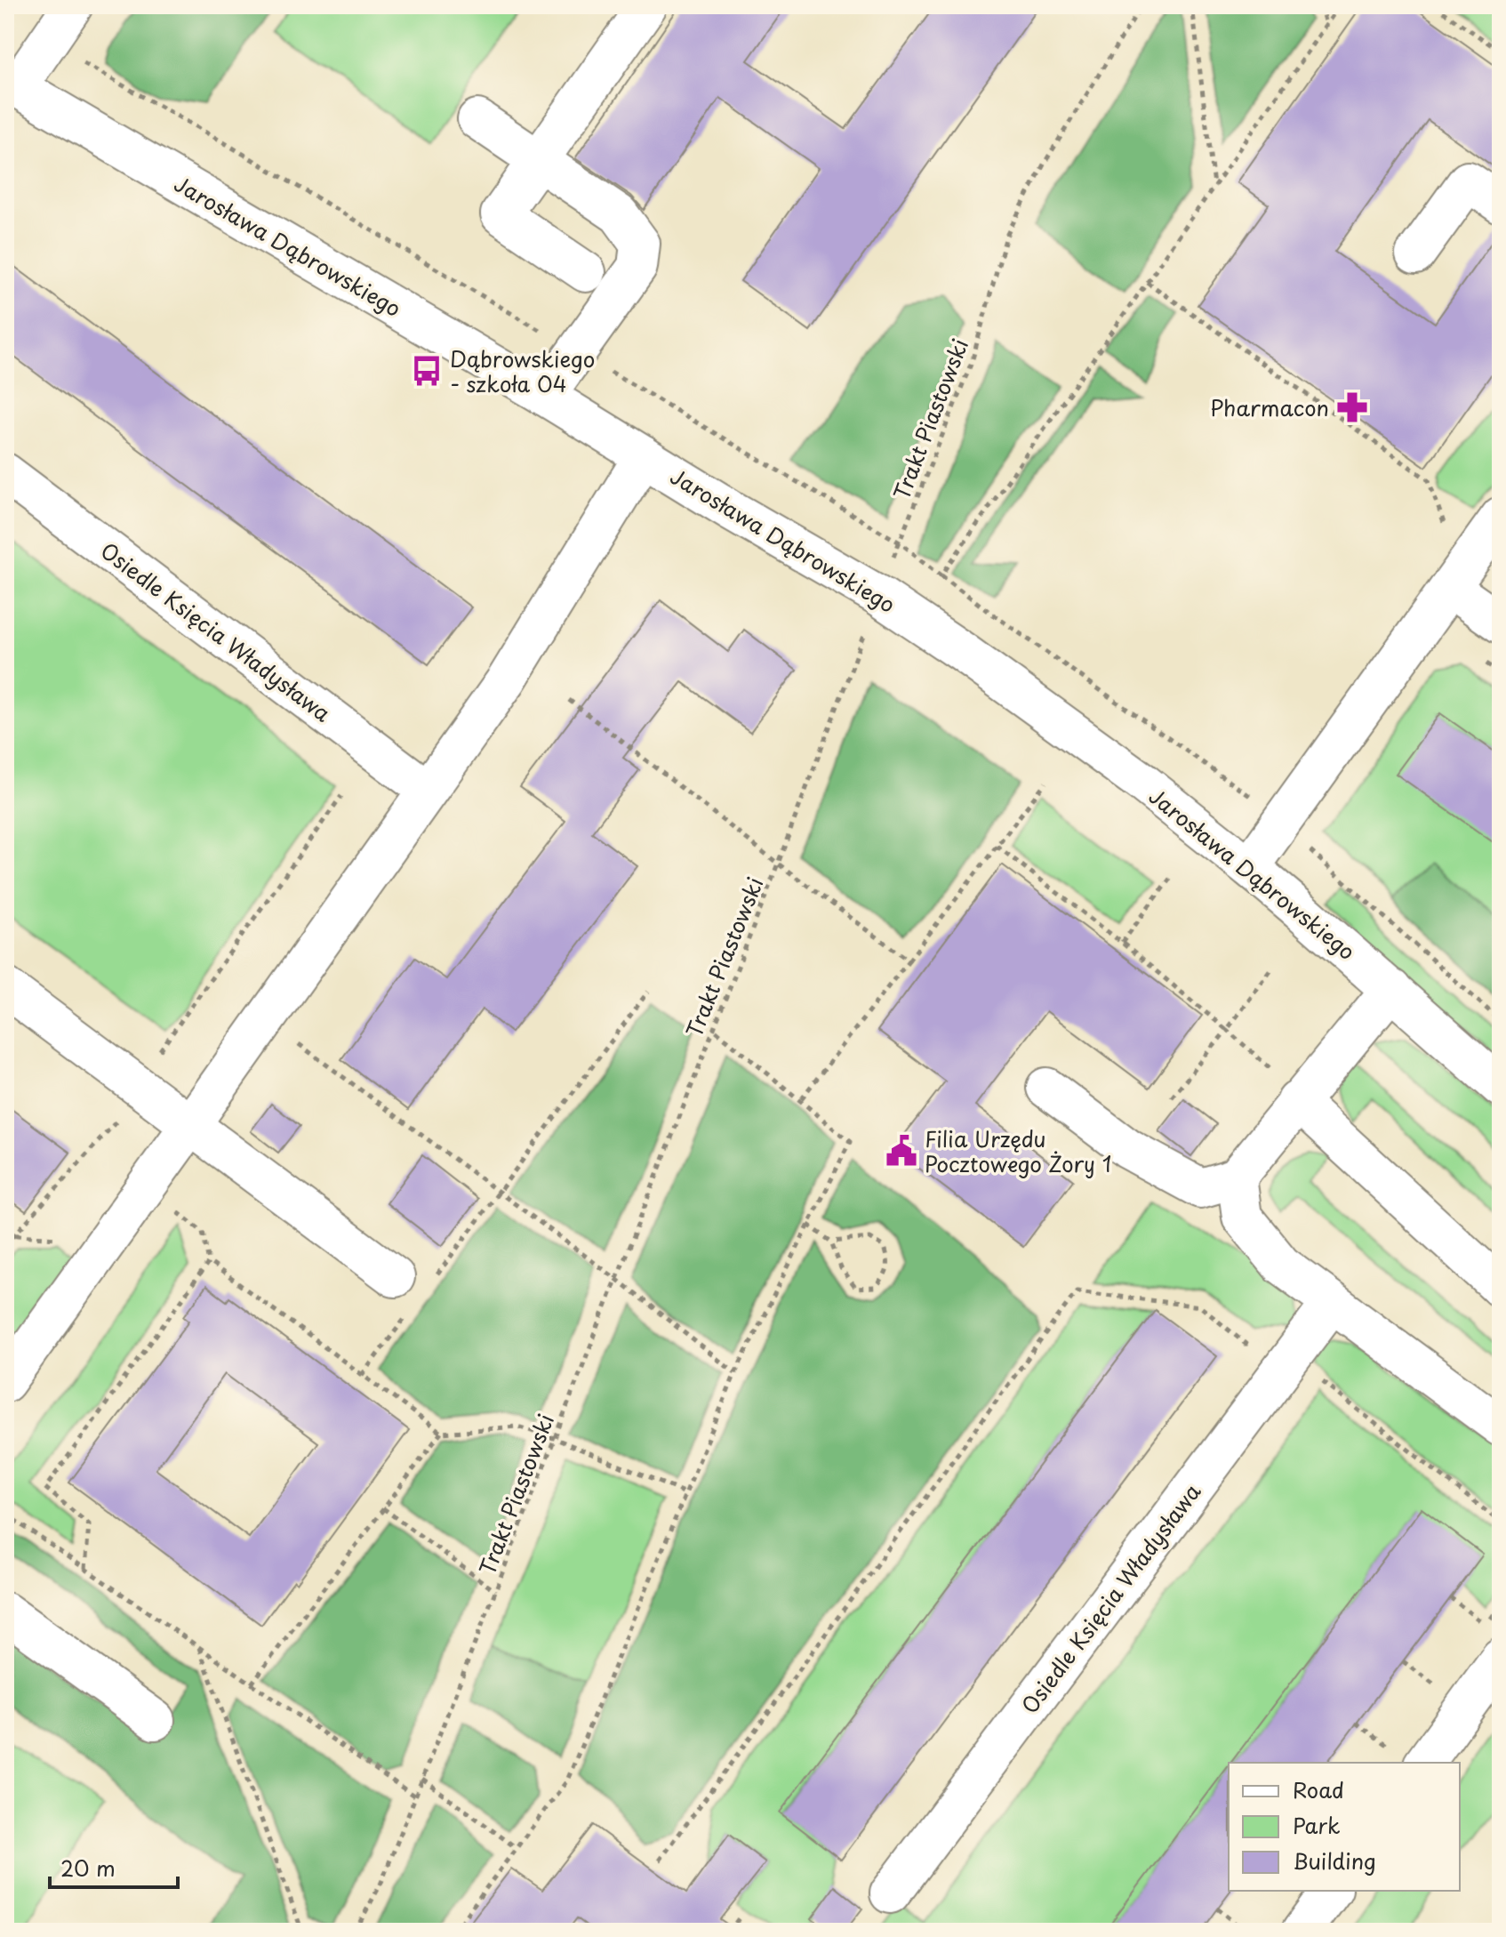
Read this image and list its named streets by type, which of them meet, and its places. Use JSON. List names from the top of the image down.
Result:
{
  "streets": {
    "street": ["Jarosława Dąbrowskiego", "Osiedle Księcia Władysława"],
    "path": ["Trakt Piastowski"]
  },
  "crossings": [
    ["Jarosława Dąbrowskiego", "Trakt Piastowski"]
  ],
  "places": {
    "bus stop": ["Dąbrowskiego - szkoła 04"],
    "pharmacy": ["Pharmacon"],
    "public building": ["Filia Urzędu Pocztowego Żory 1"]
  },
  "legend": ["Road", "Park", "Building"],
  "scale_bar": "20 m"
}
